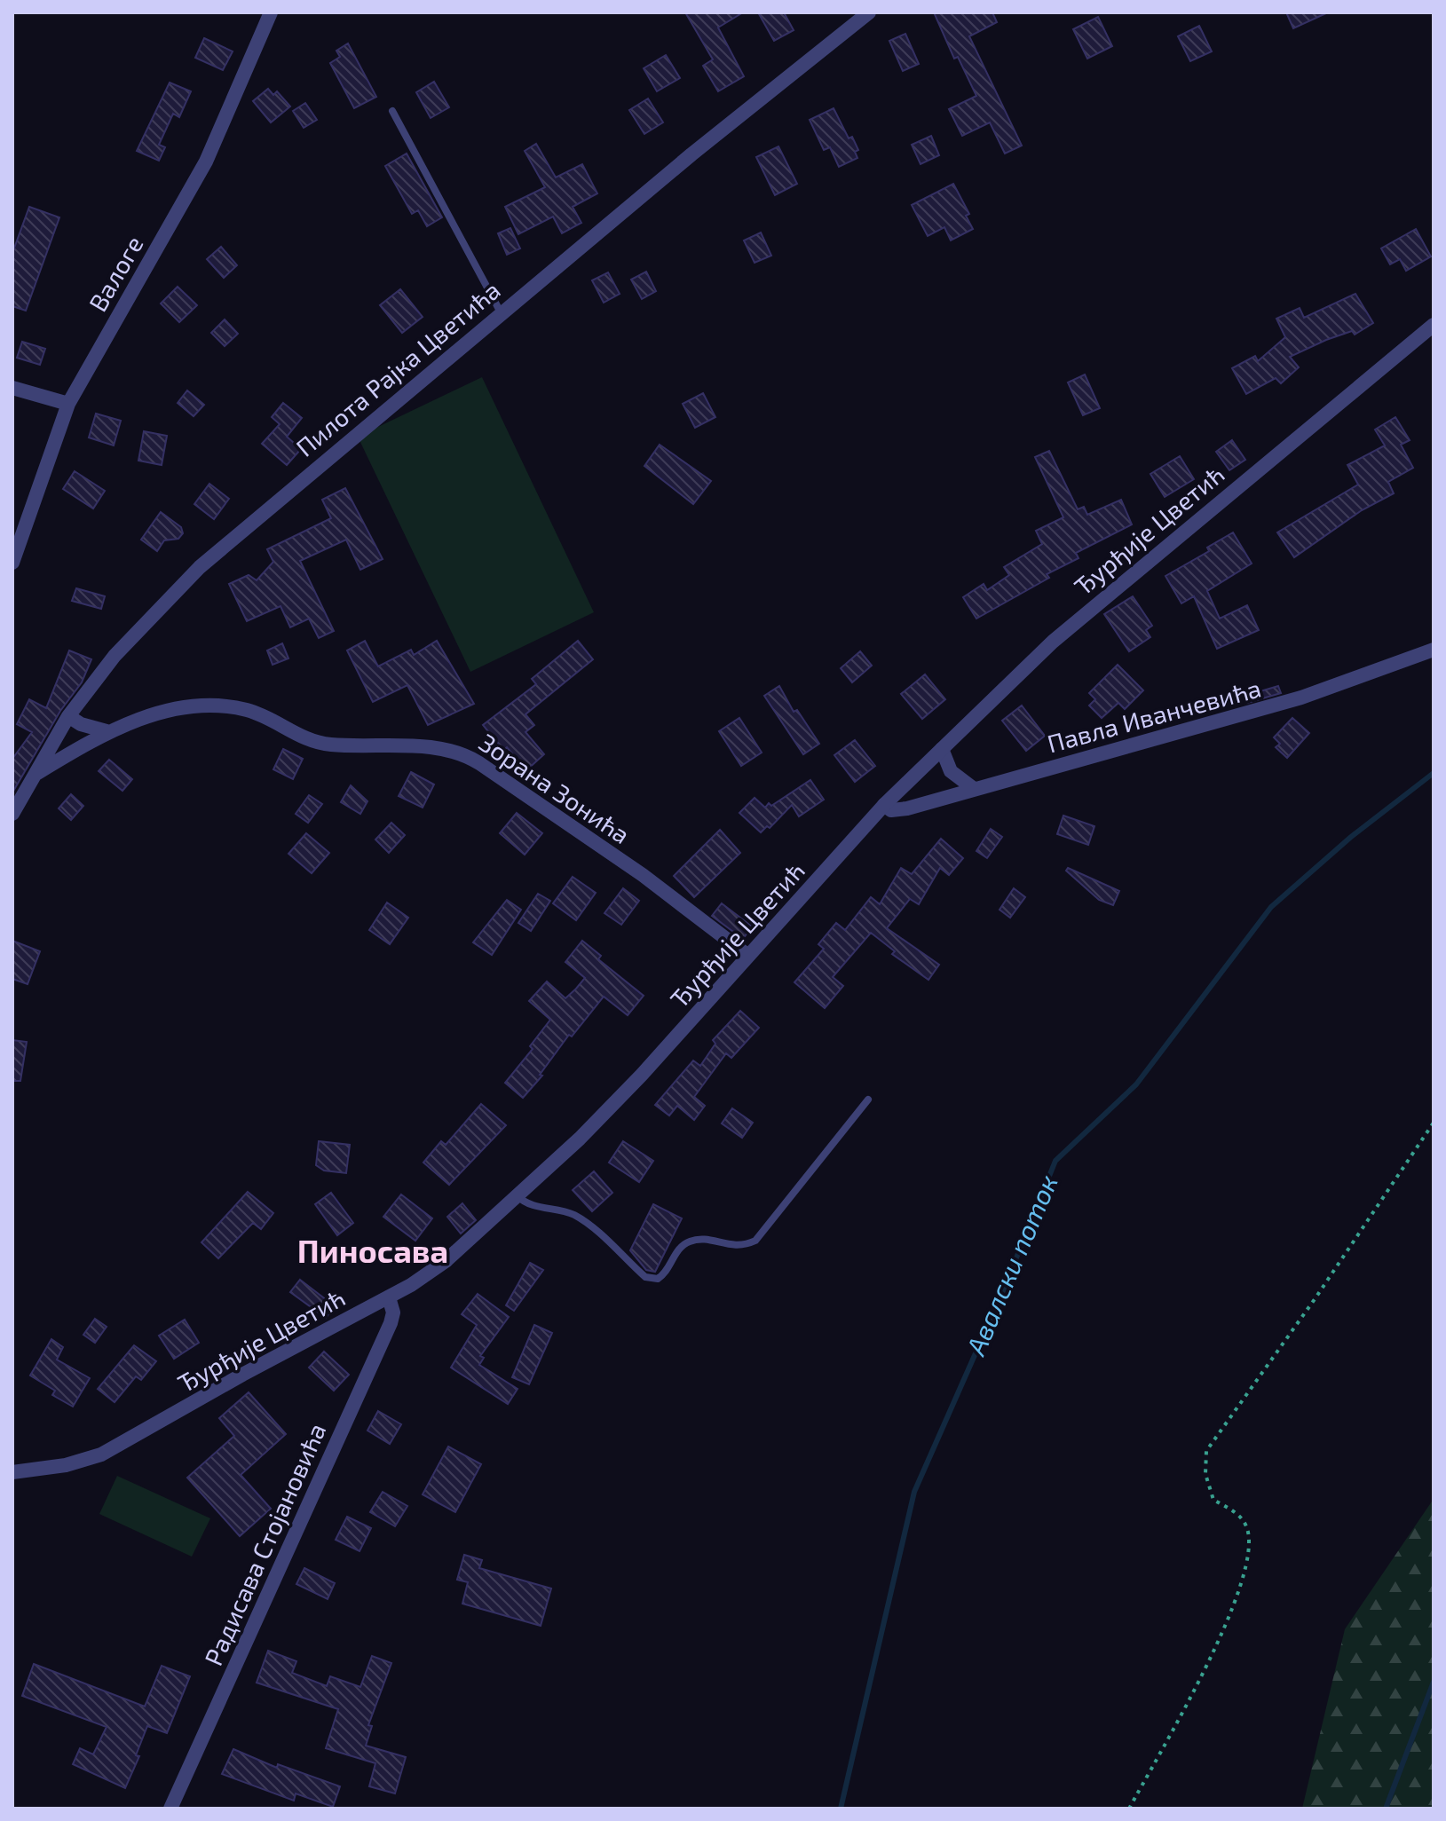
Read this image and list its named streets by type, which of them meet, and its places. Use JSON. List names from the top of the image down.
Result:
{
  "streets": {
    "street": [
      "Валоге",
      "Пилота Рајка Цветића",
      "Ђурђије Цветић",
      "Павла Иванчевића",
      "Зорана Зонића",
      "Радисава Стојановића"
    ]
  },
  "crossings": [
    ["Пилота Рајка Цветића", "Зорана Зонића"],
    ["Ђурђије Цветић", "Павла Иванчевића"],
    ["Ђурђије Цветић", "Зорана Зонића"],
    ["Ђурђије Цветић", "Радисава Стојановића"]
  ],
  "districts": ["Пиносава"],
  "water": ["Авалски поток"]
}
